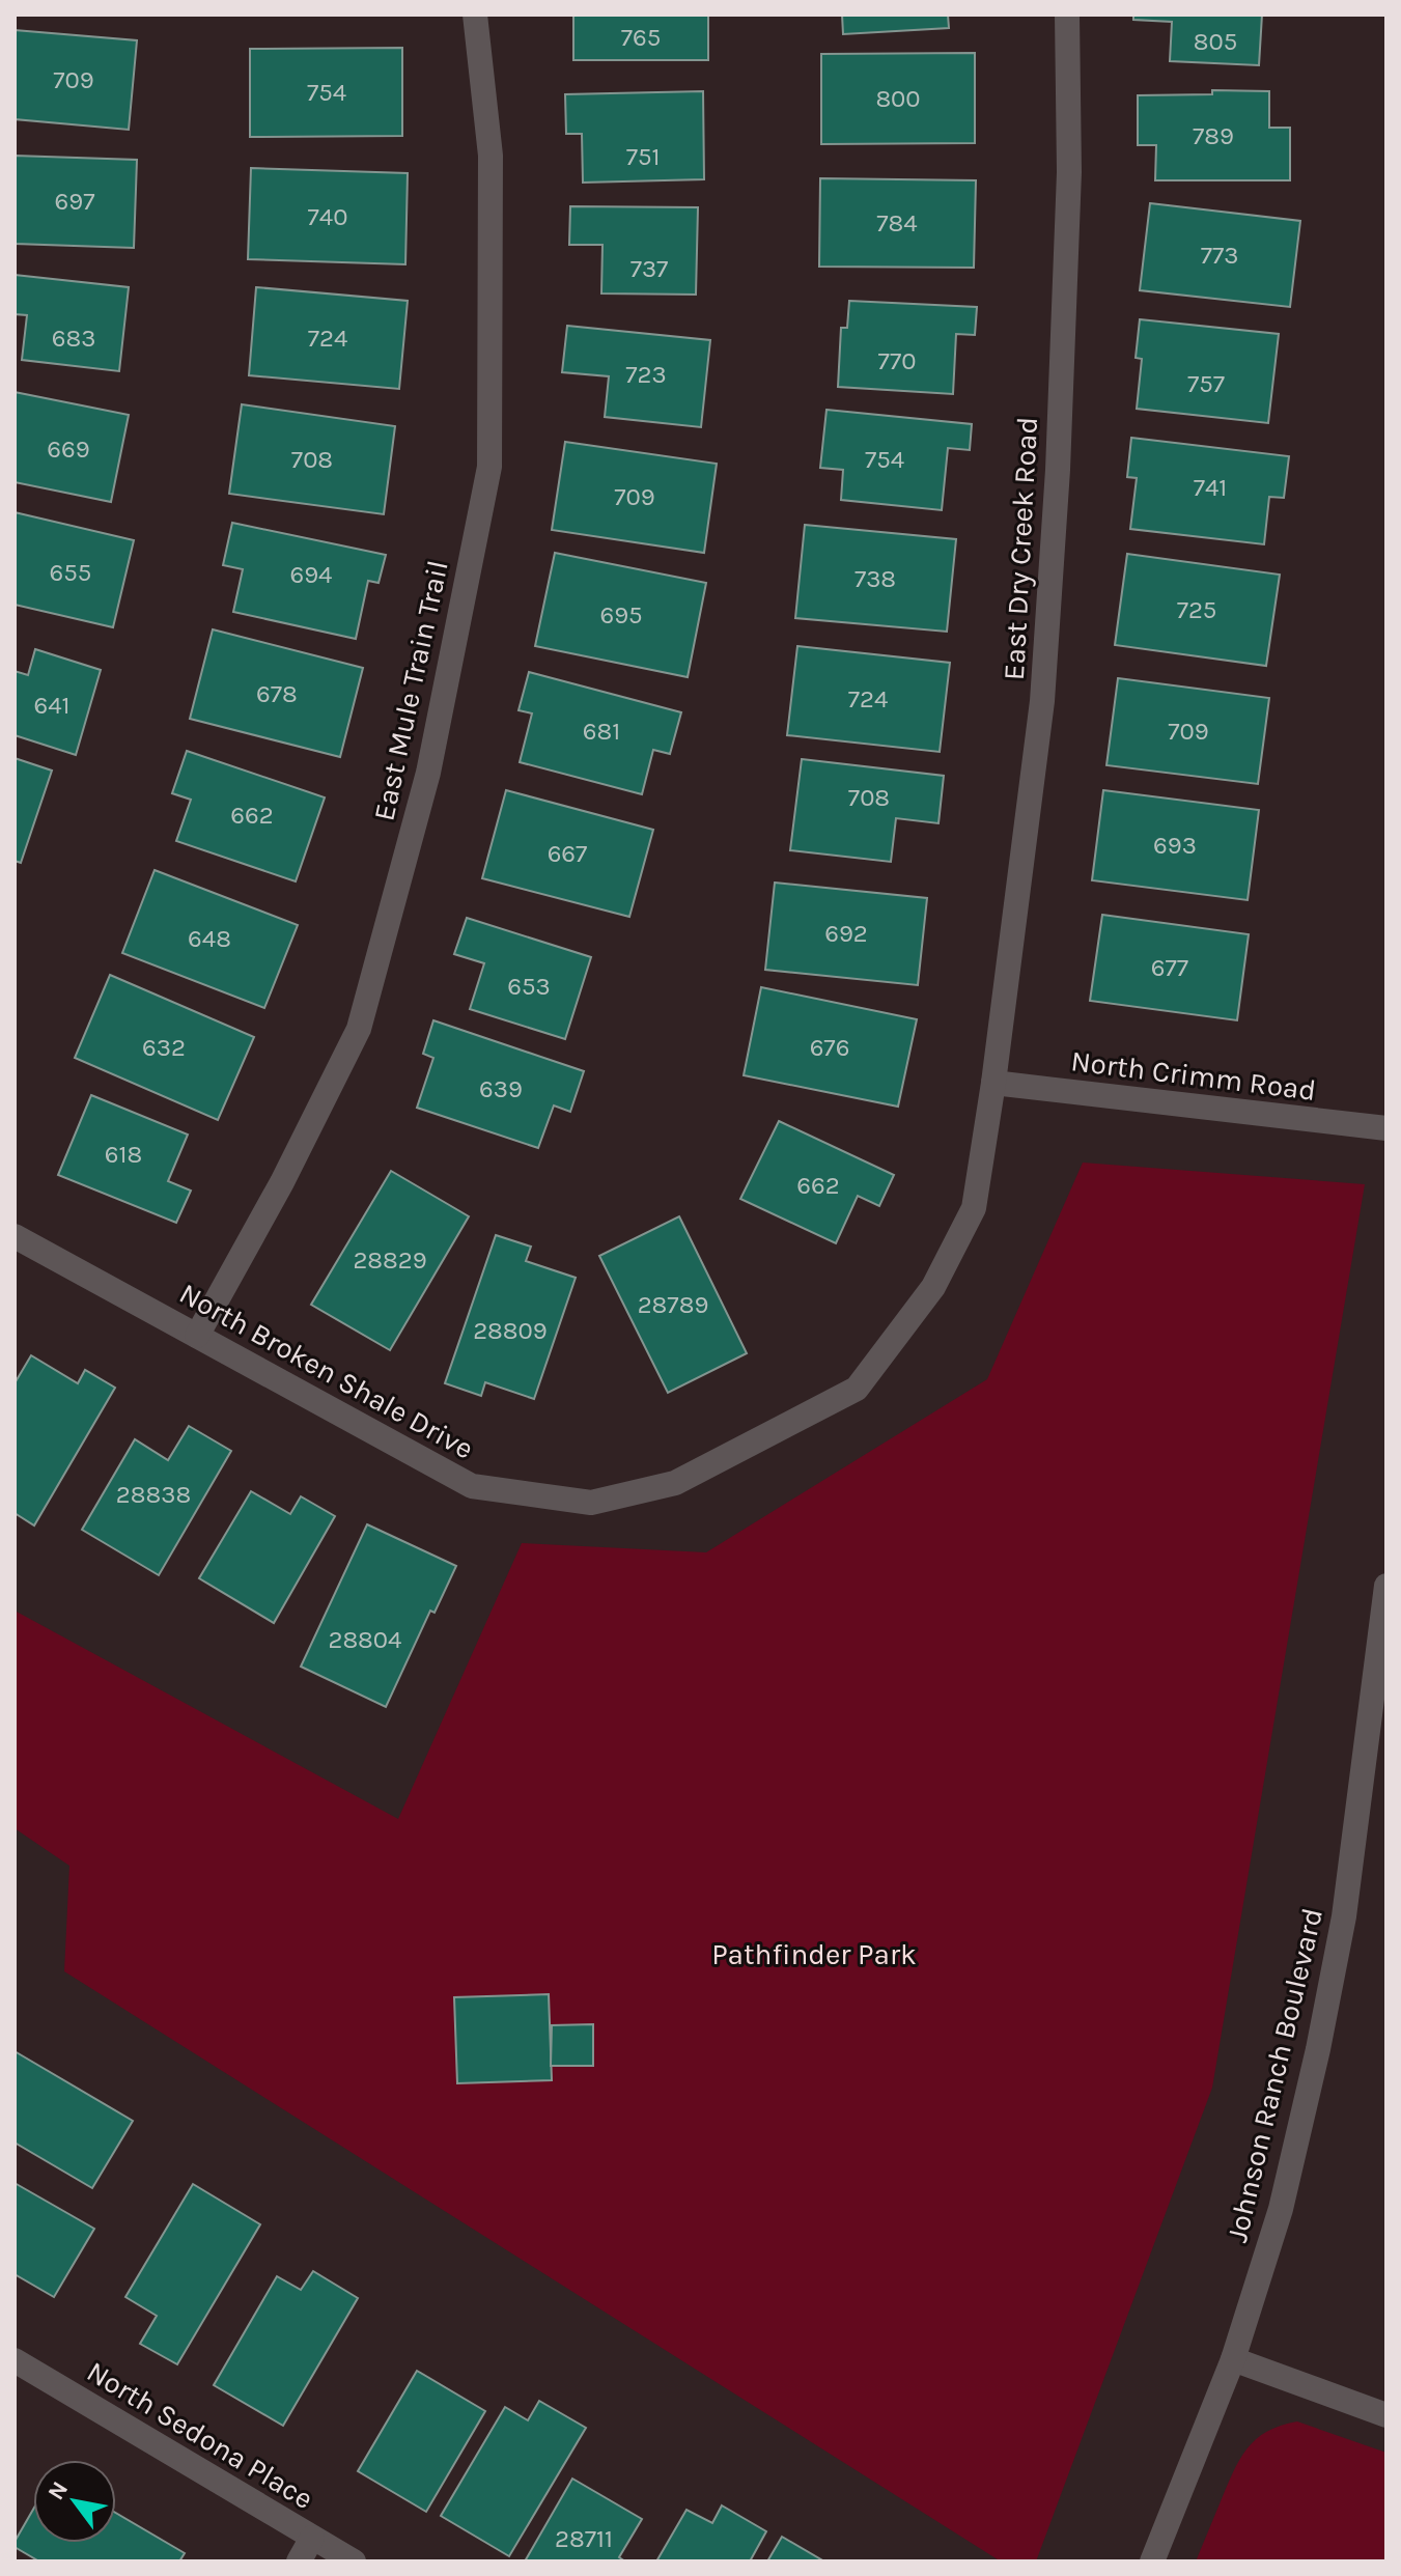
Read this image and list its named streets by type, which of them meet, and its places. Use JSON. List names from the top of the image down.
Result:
{
  "streets": {
    "street": [
      "East Dry Creek Road",
      "East Mule Train Trail",
      "North Crimm Road",
      "North Broken Shale Drive",
      "Johnson Ranch Boulevard",
      "North Sedona Place"
    ]
  },
  "crossings": [
    ["East Dry Creek Road", "North Crimm Road"],
    ["East Dry Creek Road", "North Broken Shale Drive"],
    ["East Mule Train Trail", "North Broken Shale Drive"],
    ["North Crimm Road", "North Broken Shale Drive"]
  ],
  "parks": ["Pathfinder Park"],
  "house_numbers": [
    "765",
    "805",
    "709",
    "754",
    "800",
    "789",
    "751",
    "697",
    "740",
    "784",
    "773",
    "737",
    "683",
    "724",
    "770",
    "723",
    "757",
    "669",
    "708",
    "754",
    "741",
    "709",
    "655",
    "694",
    "738",
    "725",
    "695",
    "678",
    "724",
    "641",
    "681",
    "709",
    "708",
    "662",
    "693",
    "667",
    "692",
    "648",
    "677",
    "653",
    "632",
    "676",
    "639",
    "618",
    "662",
    "28829",
    "28789",
    "28809",
    "28838",
    "28804",
    "28711"
  ],
  "north": "top left"
}
